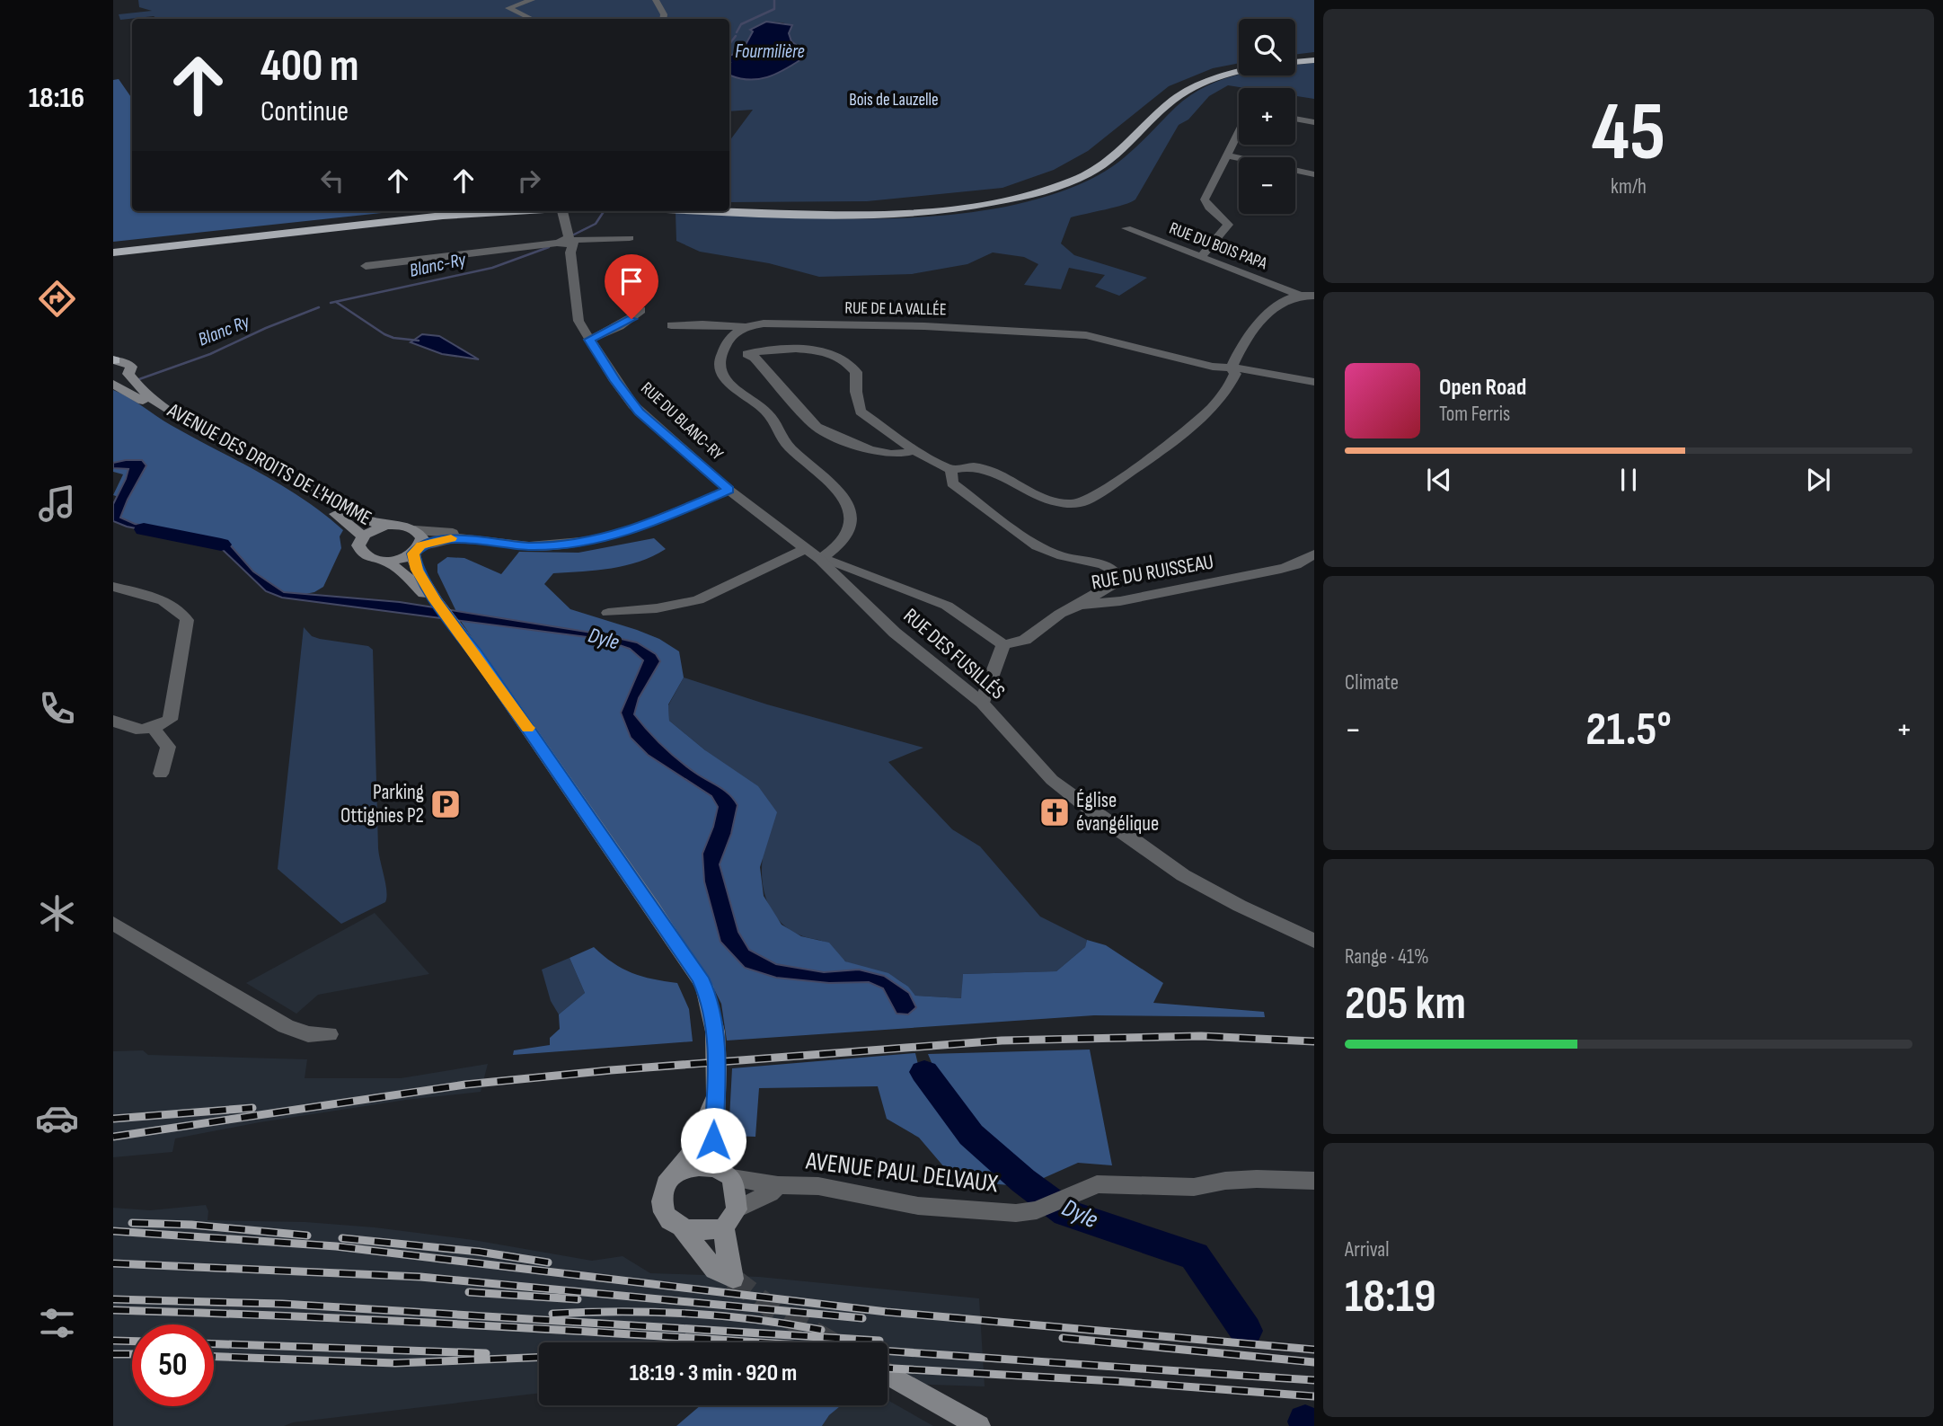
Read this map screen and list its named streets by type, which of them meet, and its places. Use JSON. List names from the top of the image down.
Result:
{
  "streets": {
    "main road": ["AVENUE DES DROITS DE L'HOMME"],
    "street": [
      "RUE DU BOIS PAPA",
      "RUE DE LA VALLÉE",
      "RUE DU BLANC-RY",
      "RUE DU RUISSEAU",
      "RUE DES FUSILLÉS",
      "AVENUE PAUL DELVAUX"
    ]
  },
  "crossings": [
    ["RUE DU BLANC-RY", "RUE DU RUISSEAU"],
    ["RUE DU BLANC-RY", "RUE DES FUSILLÉS"]
  ],
  "water": [
    "Fourmilière",
    "Blanc-Ry",
    "Blanc Ry",
    "Dyle"
  ],
  "parks": ["Bois de Lauzelle"],
  "places": {
    "parking": ["Parking Ottignies P2"],
    "church": ["Église évangélique"]
  },
  "page": {
    "tabs": "18:16",
    "tile": [
      ["45", "km/h"],
      "Climate",
      ["Range · 41%", "205 km"],
      ["Arrival", "18:19"]
    ],
    "map_buttons": ["+", "−"],
    "turn": ["400 m", "Continue"],
    "song": ["Open Road", "Tom Ferris"],
    "heat": ["−", "21.5°", "+"],
    "limit": "50",
    "trip": "18:19 · 3 min · 920 m"
  }
}
